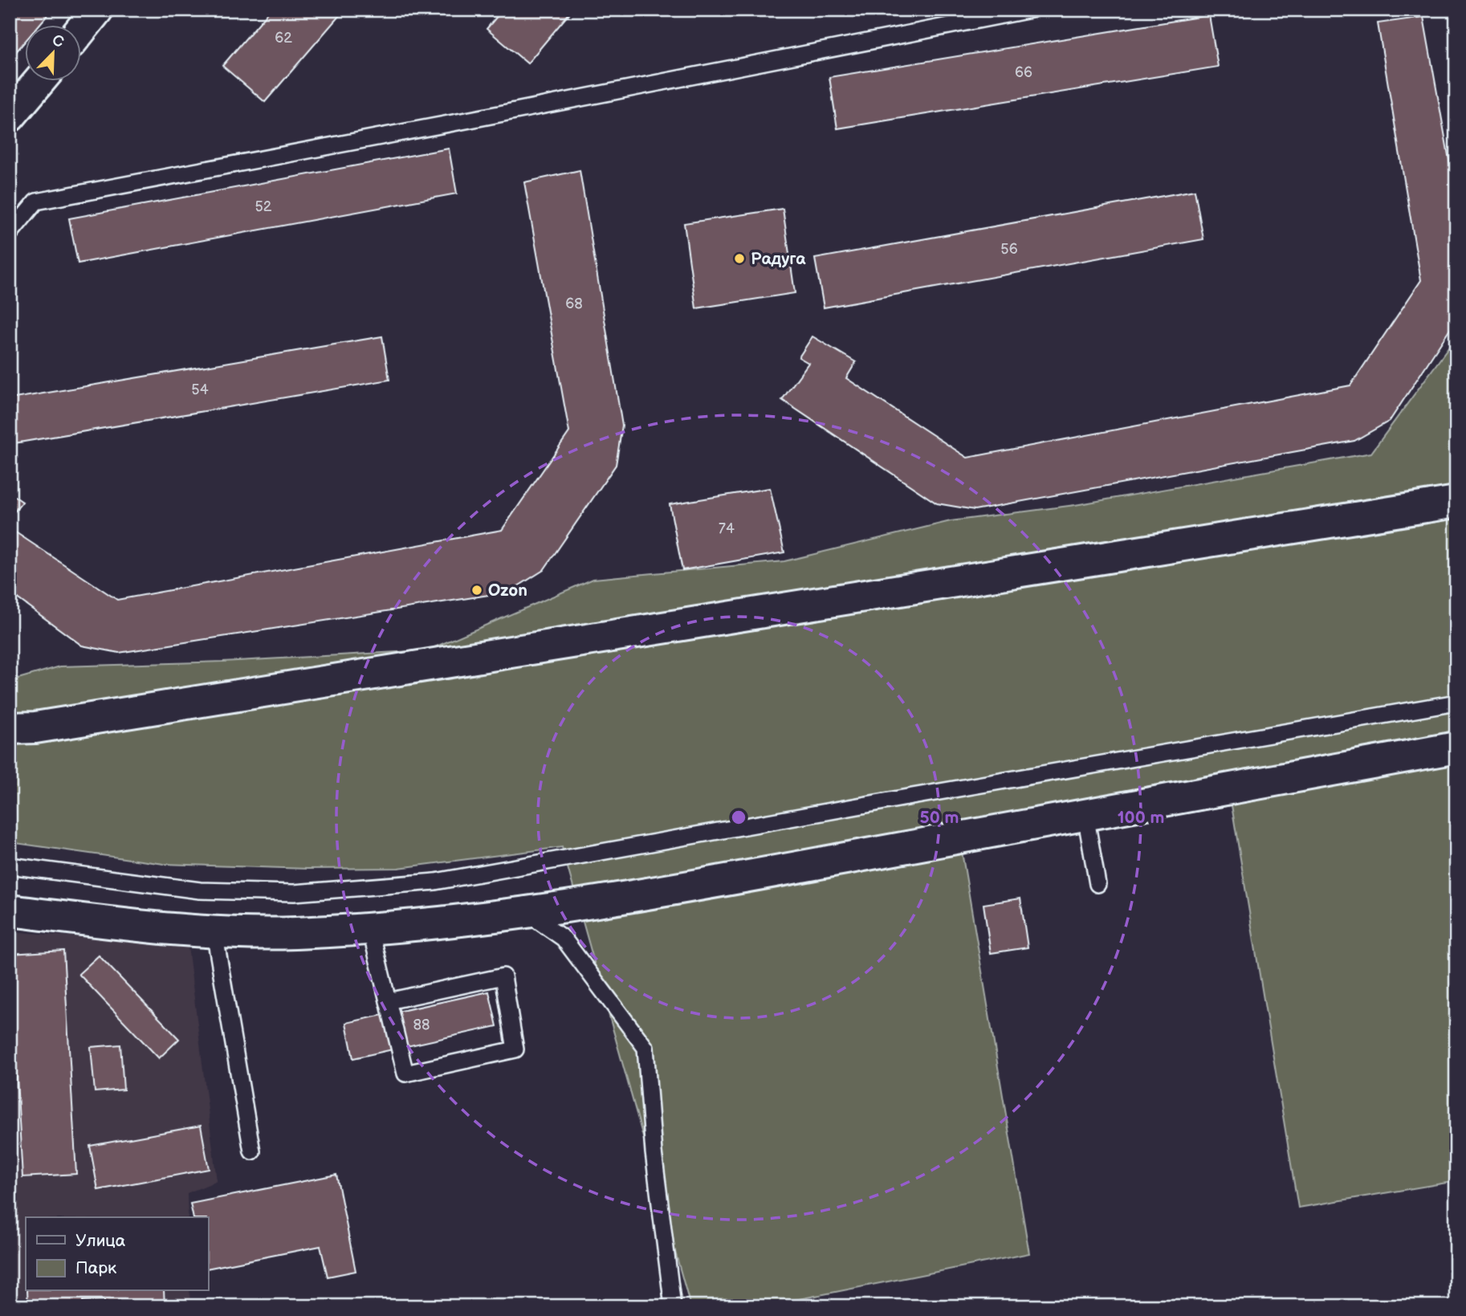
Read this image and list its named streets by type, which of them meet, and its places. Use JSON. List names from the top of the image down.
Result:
{
  "places": ["Радуга", "Ozon"],
  "house_numbers": [
    "62",
    "66",
    "52",
    "56",
    "68",
    "54",
    "74",
    "88"
  ],
  "legend": ["Улица", "Парк"],
  "north": "top right",
  "rings": ["50 m", "100 m"]
}
